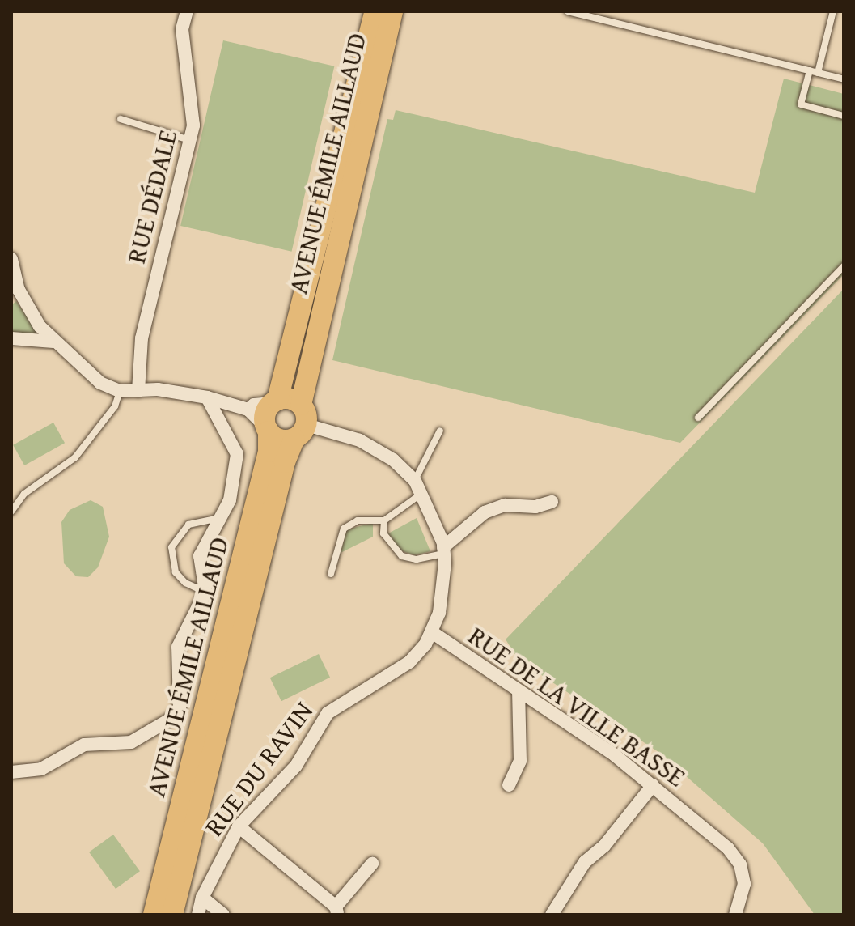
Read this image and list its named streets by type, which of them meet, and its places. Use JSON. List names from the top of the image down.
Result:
{
  "streets": {
    "main road": ["AVENUE ÉMILE AILLAUD"],
    "street": ["RUE DÉDALE", "RUE DE LA VILLE BASSE", "RUE DU RAVIN"]
  },
  "crossings": [
    ["AVENUE ÉMILE AILLAUD", "RUE DU RAVIN"],
    ["RUE DE LA VILLE BASSE", "RUE DU RAVIN"]
  ]
}
